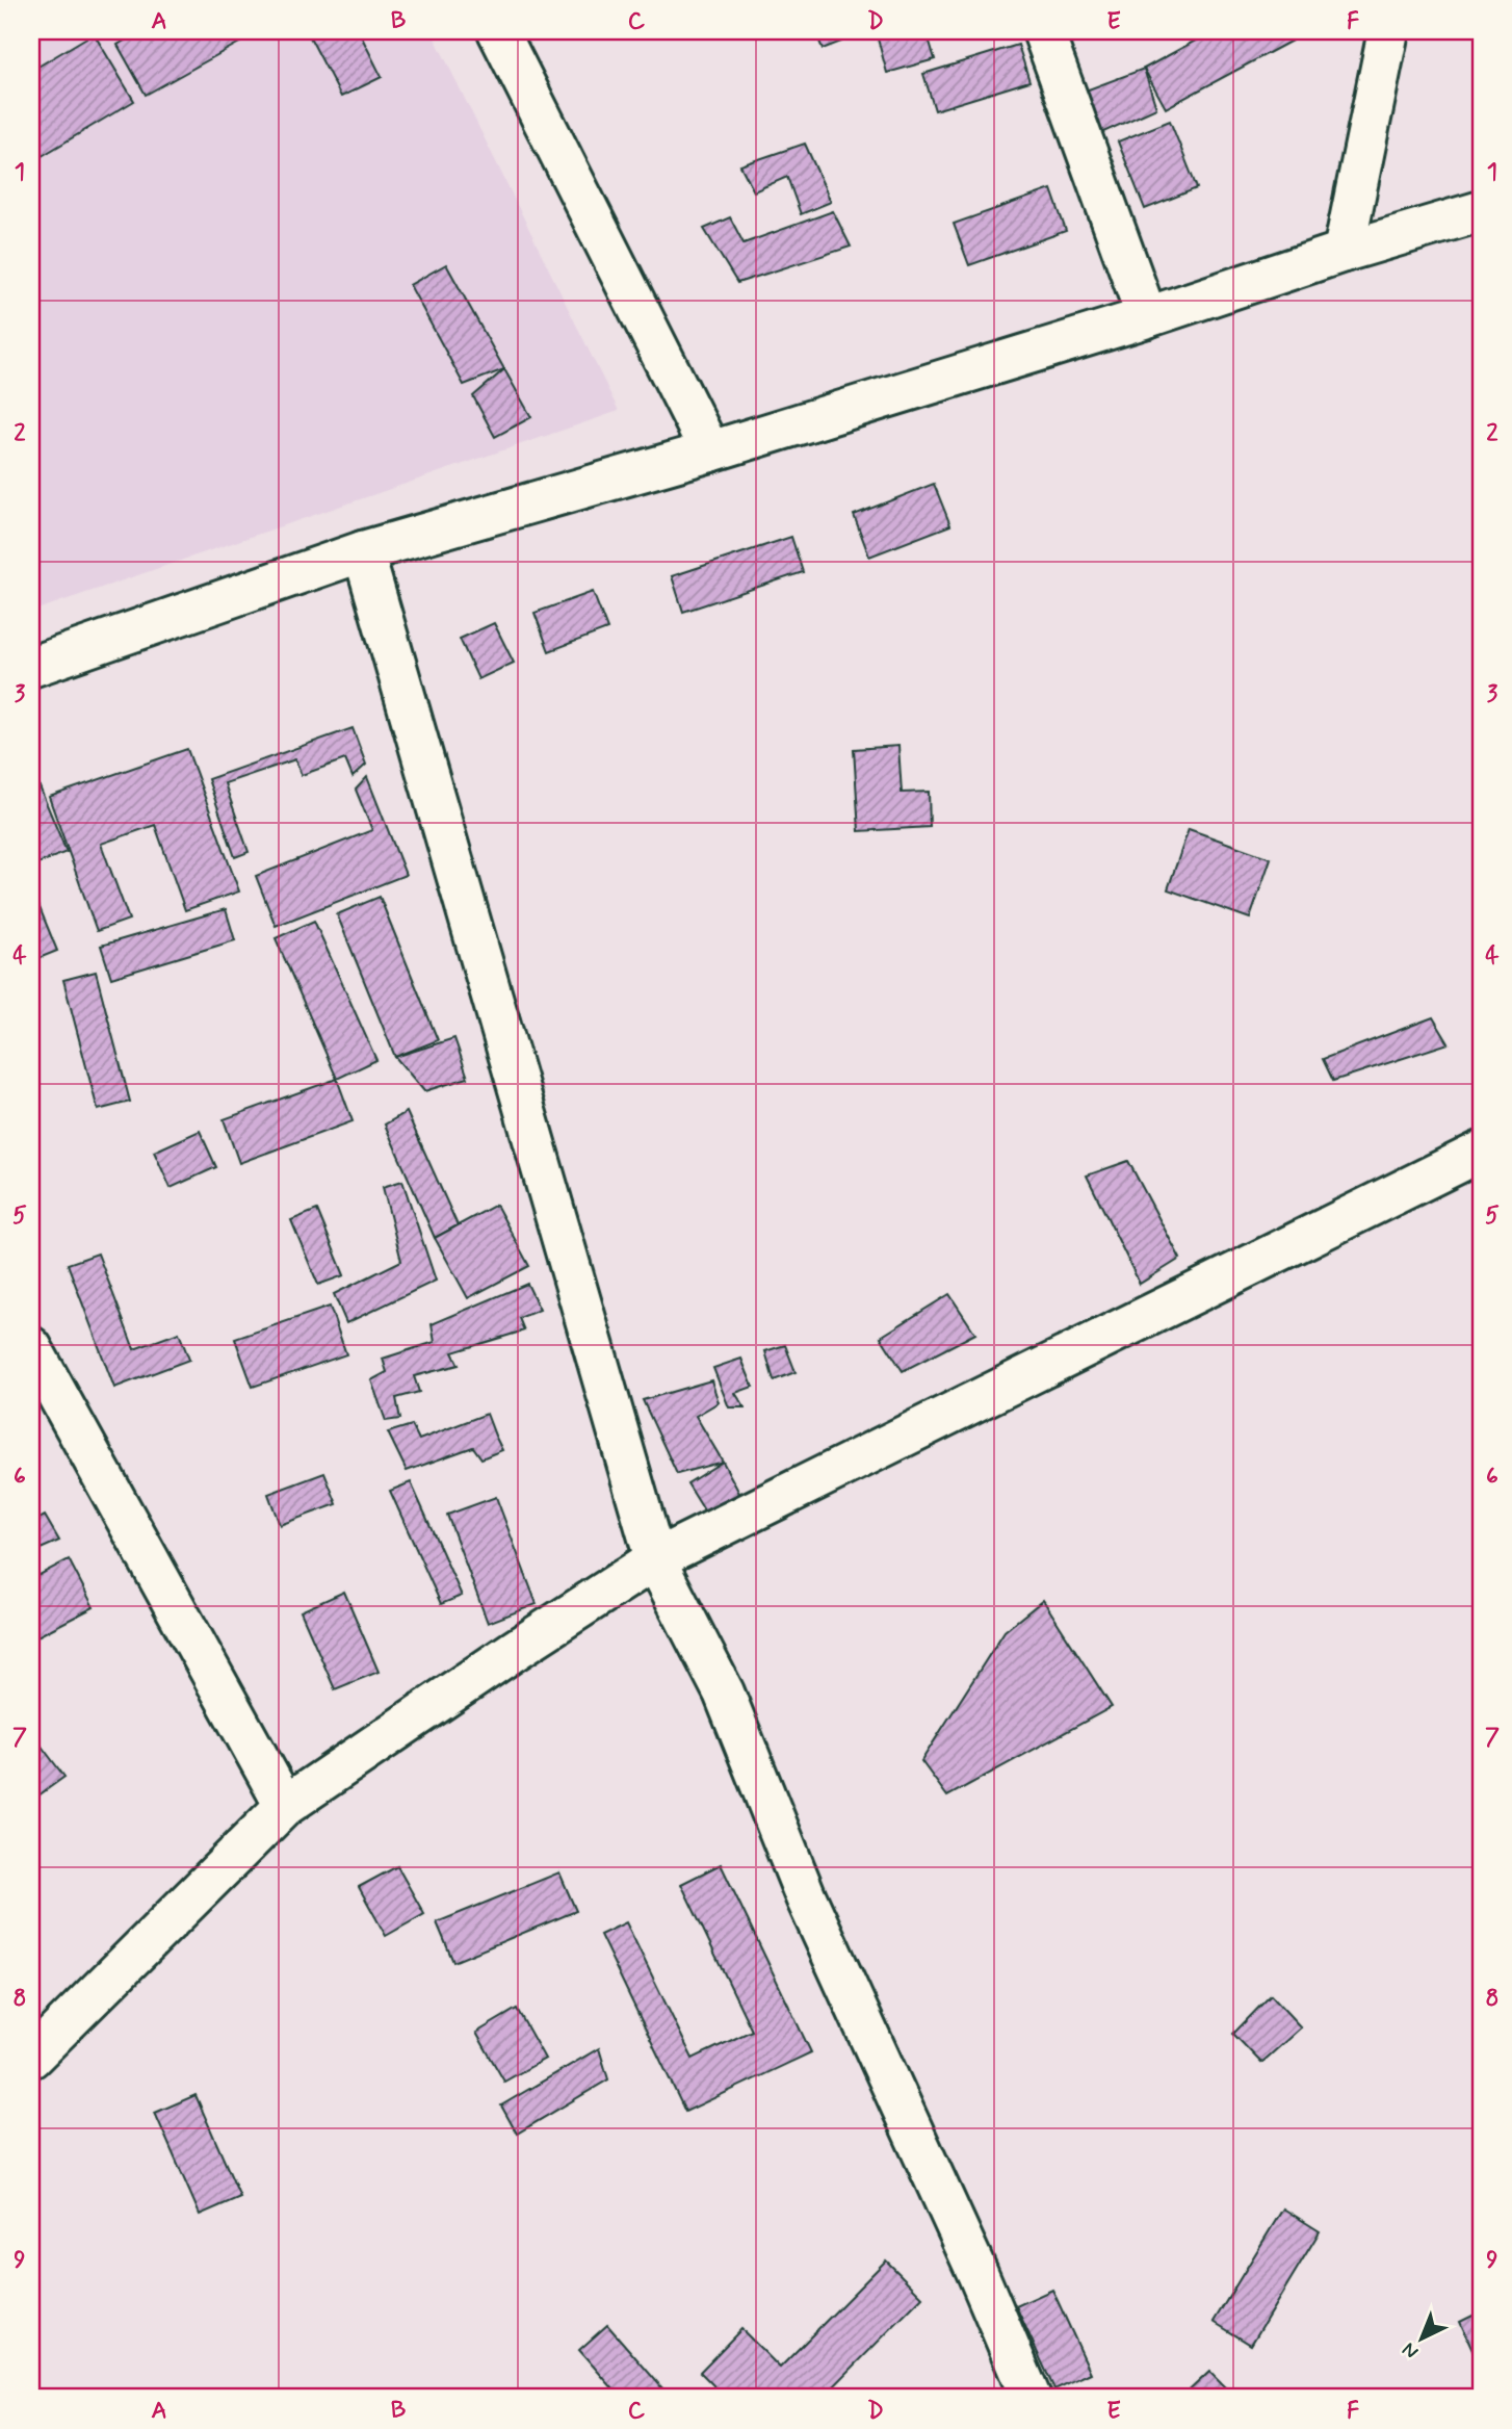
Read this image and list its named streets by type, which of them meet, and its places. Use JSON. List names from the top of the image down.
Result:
{
  "north": "bottom left",
  "grid": {
    "columns": [
      "A",
      "B",
      "C",
      "D",
      "E",
      "F"
    ],
    "rows": [
      "1",
      "2",
      "3",
      "4",
      "5",
      "6",
      "7",
      "8",
      "9"
    ]
  }
}
